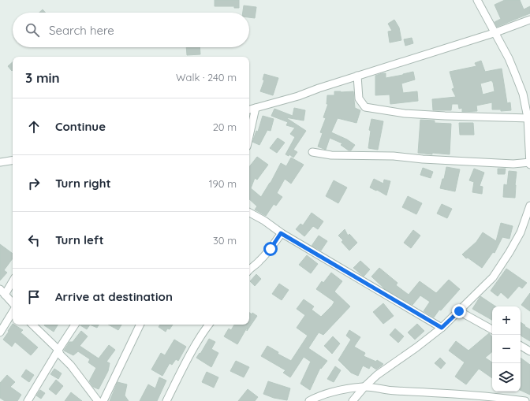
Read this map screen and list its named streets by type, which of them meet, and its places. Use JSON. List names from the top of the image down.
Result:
{
  "page": {
    "search": "Search here",
    "heading": ["3 min", "Walk · 240 m"],
    "list": [
      ["Continue", "20 m"],
      ["Turn right", "190 m"],
      ["Turn left", "30 m"],
      "Arrive at destination"
    ],
    "map_buttons": ["+", "−"]
  }
}
